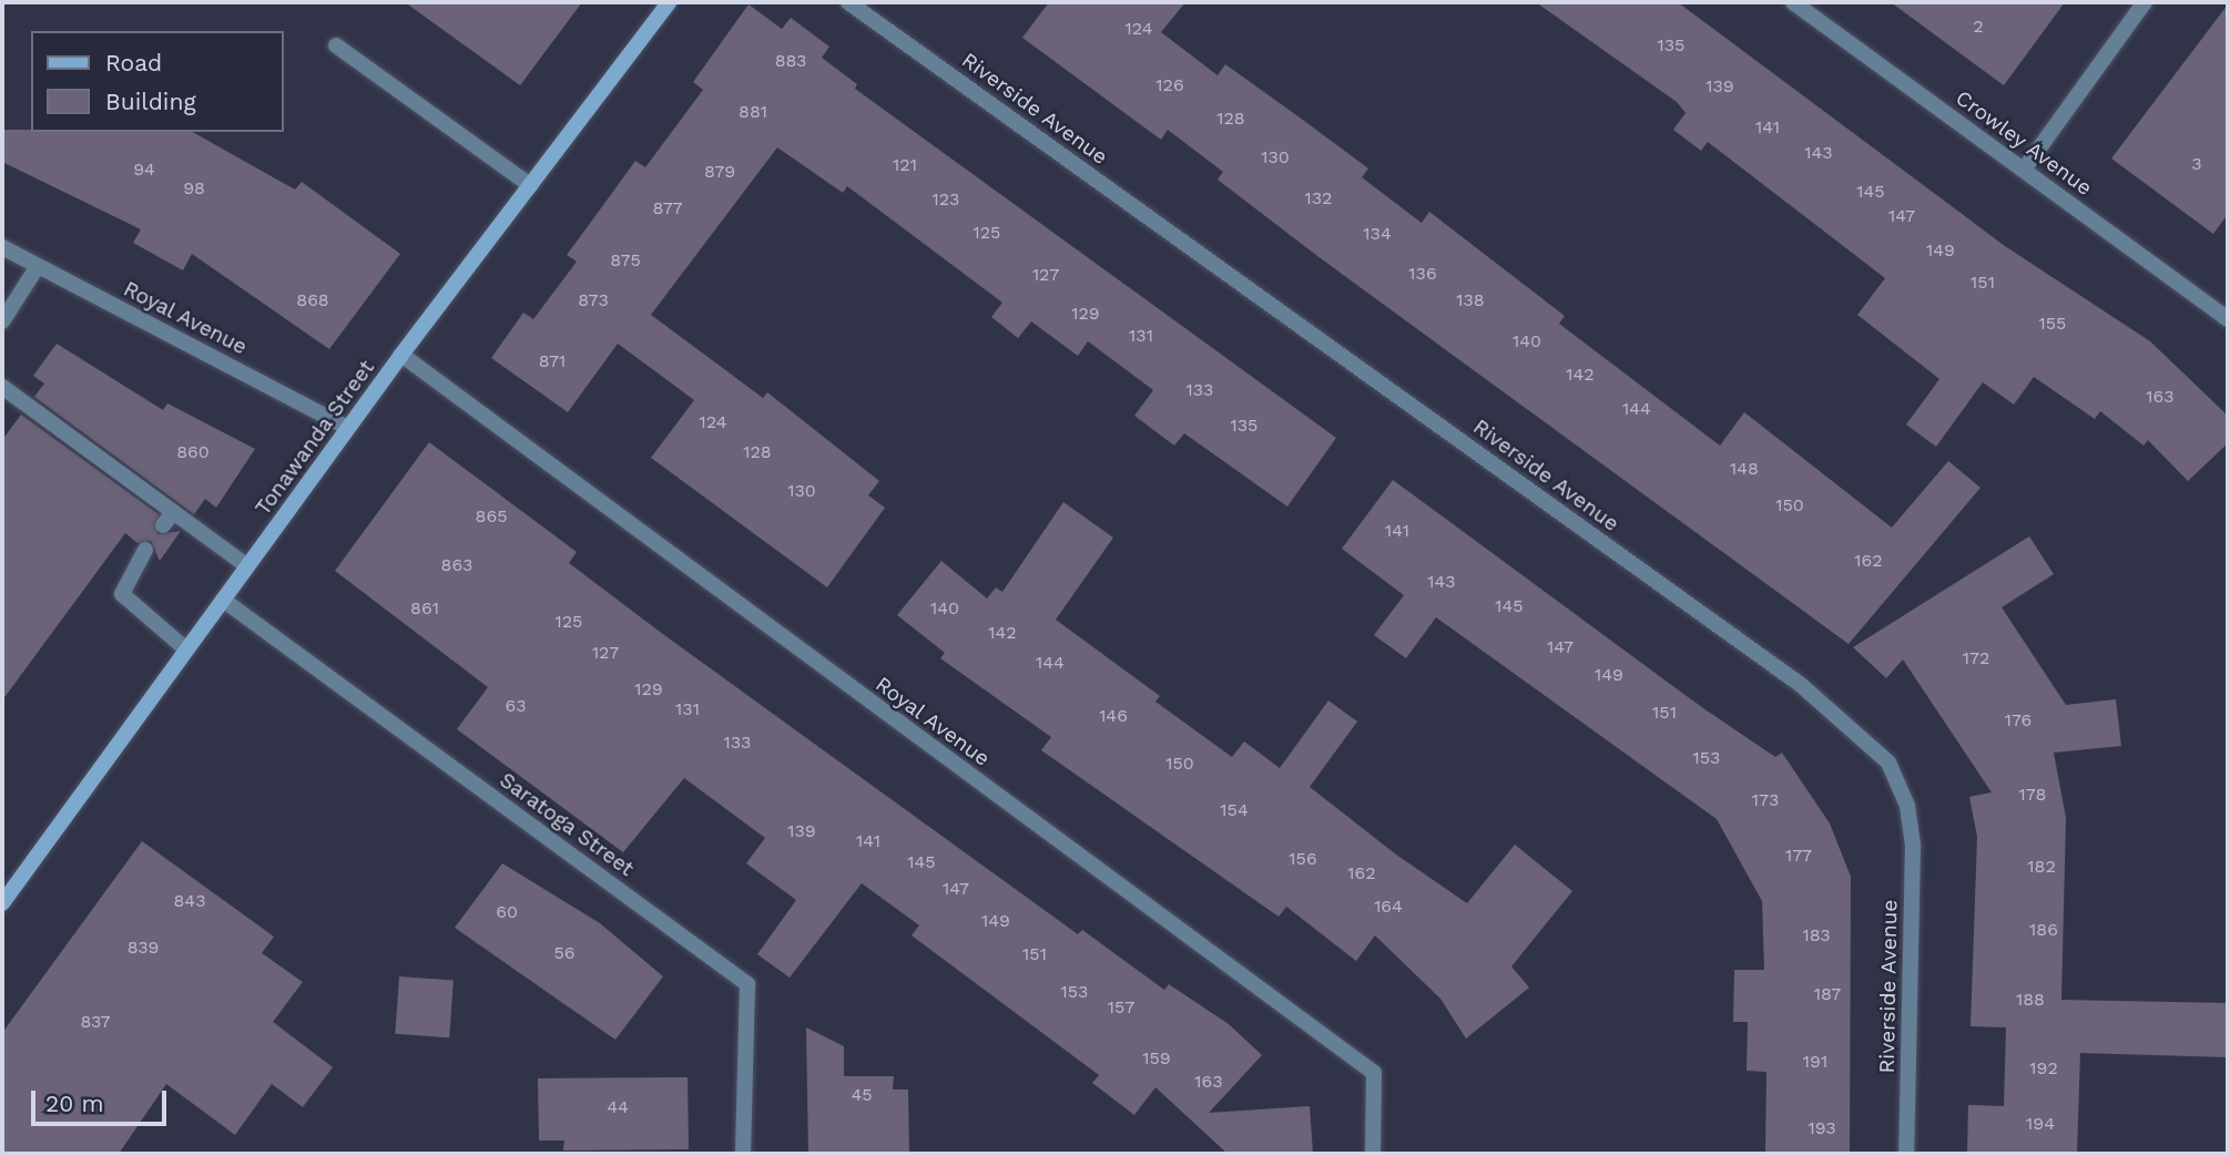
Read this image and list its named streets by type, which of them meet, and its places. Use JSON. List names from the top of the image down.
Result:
{
  "streets": {
    "street": [
      "Riverside Avenue",
      "Crowley Avenue",
      "Royal Avenue",
      "Tonawanda Street",
      "Saratoga Street"
    ]
  },
  "crossings": [
    ["Royal Avenue", "Tonawanda Street"],
    ["Tonawanda Street", "Saratoga Street"]
  ],
  "house_numbers": [
    "2",
    "124",
    "135",
    "883",
    "126",
    "139",
    "881",
    "128",
    "141",
    "143",
    "130",
    "3",
    "121",
    "94",
    "879",
    "98",
    "145",
    "132",
    "123",
    "877",
    "147",
    "125",
    "134",
    "149",
    "875",
    "136",
    "127",
    "151",
    "868",
    "873",
    "138",
    "129",
    "155",
    "131",
    "140",
    "871",
    "142",
    "133",
    "163",
    "144",
    "124",
    "135",
    "860",
    "128",
    "148",
    "130",
    "150",
    "865",
    "141",
    "162",
    "863",
    "143",
    "145",
    "861",
    "140",
    "125",
    "142",
    "147",
    "127",
    "172",
    "144",
    "149",
    "129",
    "63",
    "131",
    "151",
    "146",
    "176",
    "133",
    "153",
    "150",
    "178",
    "173",
    "154",
    "139",
    "141",
    "177",
    "156",
    "145",
    "182",
    "162",
    "147",
    "843",
    "164",
    "60",
    "149",
    "186",
    "183",
    "839",
    "56",
    "151",
    "153",
    "187",
    "188",
    "157",
    "837",
    "159",
    "191",
    "192",
    "163",
    "45",
    "44",
    "194",
    "193"
  ],
  "legend": ["Road", "Building"],
  "scale_bar": "20 m"
}
